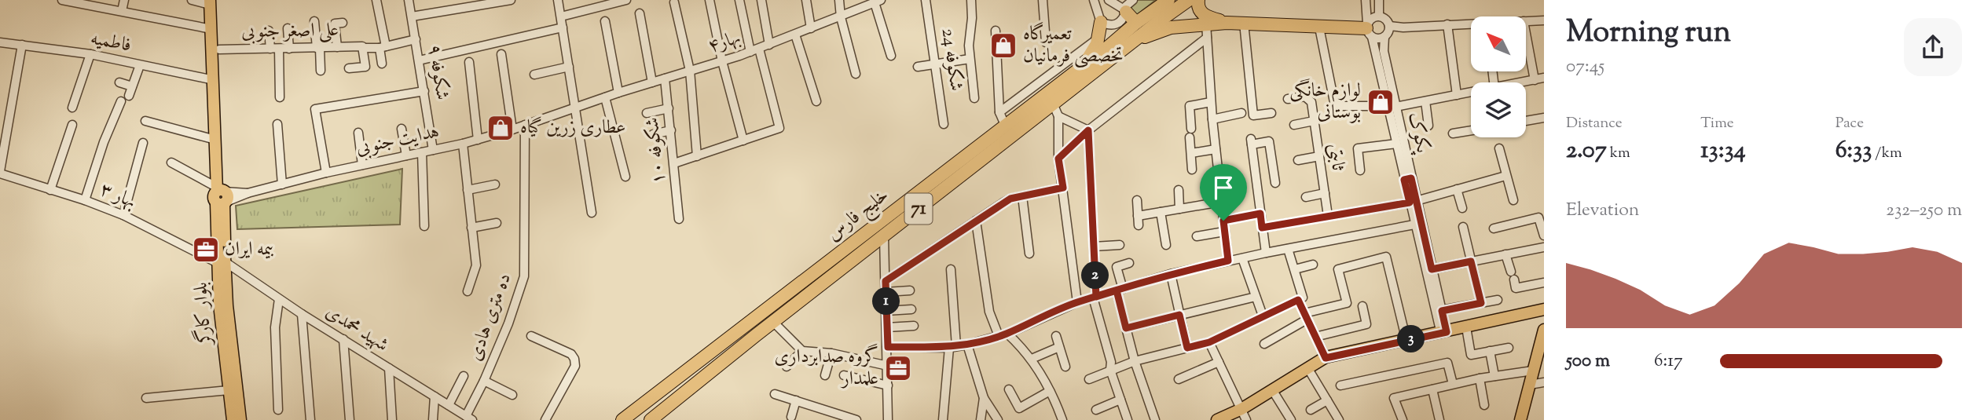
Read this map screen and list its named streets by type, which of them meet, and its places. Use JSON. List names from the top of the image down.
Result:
{
  "streets": {
    "highway": ["71", "خلیج فارس"],
    "main road": ["بلوار کارگر"],
    "street": [
      "علی اصغر جنوبی",
      "فاطمیه",
      "بهار۴",
      "شکوفه 24",
      "شکوفه ۹",
      "پکوک",
      "هدایت جنوبی",
      "شکوفه ۱۰",
      "ثابتی",
      "بهار ۳",
      "ده متری هادی",
      "شهید محمدی"
    ]
  },
  "crossings": [
    ["علی اصغر جنوبی", "شکوفه ۹"],
    ["علی اصغر جنوبی", "بلوار کارگر"],
    ["فاطمیه", "بلوار کارگر"],
    ["بهار۴", "هدایت جنوبی"],
    ["بهار۴", "شکوفه ۱۰"],
    ["شکوفه ۹", "هدایت جنوبی"],
    ["هدایت جنوبی", "بلوار کارگر"],
    ["هدایت جنوبی", "ده متری هادی"],
    ["بهار ۳", "بلوار کارگر"],
    ["بهار ۳", "شهید محمدی"],
    ["بلوار کارگر", "شهید محمدی"],
    ["ده متری هادی", "شهید محمدی"]
  ],
  "places": {
    "shop": ["تعمیرگاه تخصصی فرمانیان", "لوازم خانگی بوستانی", "عطاری زرین گیاه"],
    "office": ["بیمه ایران", "گروه صدابرداری علمدار"]
  },
  "north": "top left",
  "page": {
    "heading": ["Morning run", "07:45"],
    "stats": [
      ["Distance", "2.07 km"],
      ["Time", "13:34"],
      ["Pace", "6:33 /km"]
    ],
    "chart": ["Elevation", "232–250 m"],
    "pins": ["2", "1", "3"],
    "list": [
      {
        "name": "500 m",
        "note": "6:17"
      }
    ]
  }
}
